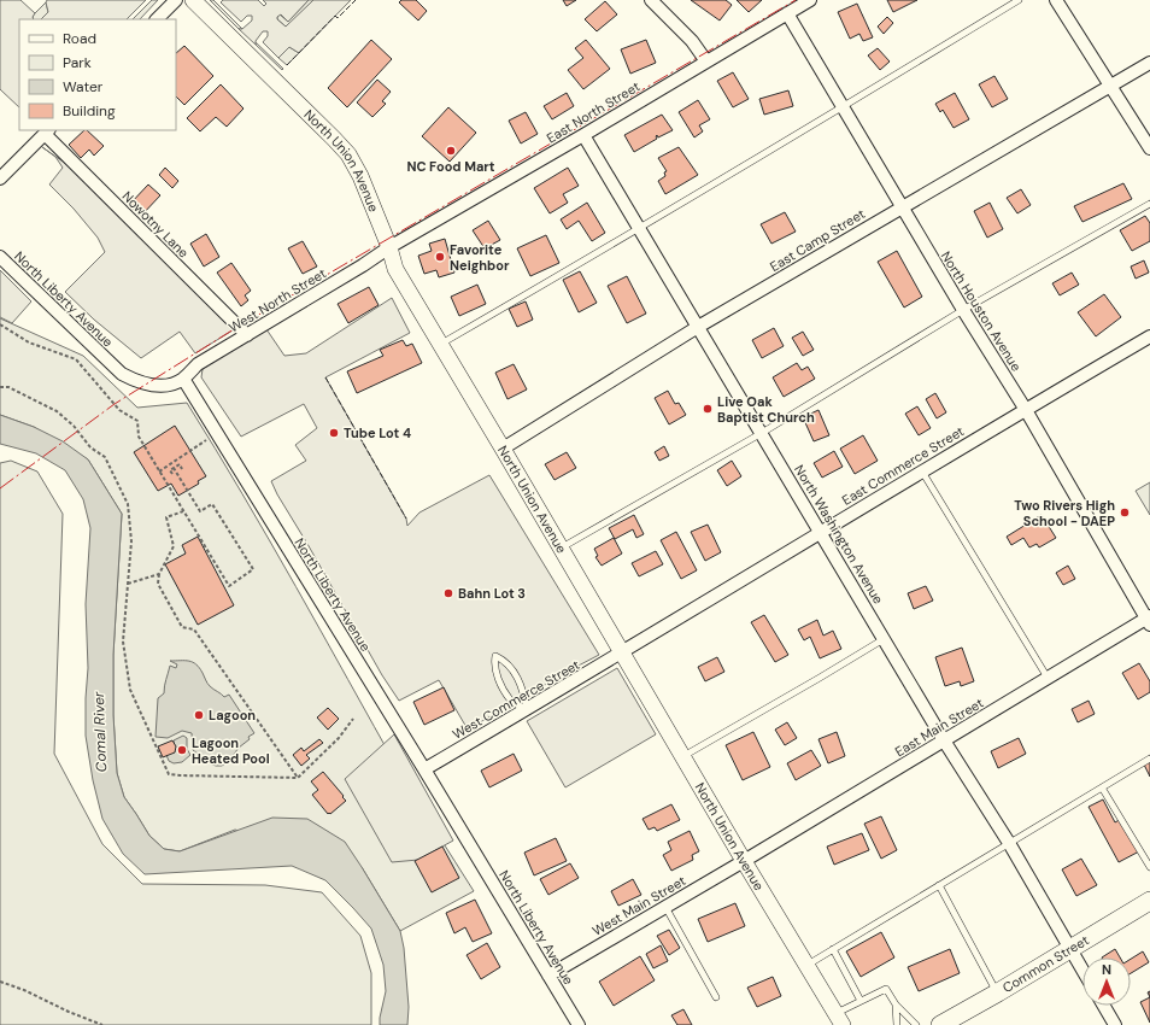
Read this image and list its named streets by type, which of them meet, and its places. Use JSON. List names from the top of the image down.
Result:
{
  "streets": {
    "main road": ["Common Street"],
    "street": [
      "East North Street",
      "North Union Avenue",
      "Nowotny Lane",
      "East Camp Street",
      "North Liberty Avenue",
      "West North Street",
      "North Houston Avenue",
      "East Commerce Street",
      "North Washington Avenue",
      "West Commerce Street",
      "East Main Street",
      "West Main Street"
    ]
  },
  "crossings": [
    ["East North Street", "North Union Avenue"],
    ["East North Street", "West North Street"],
    ["East North Street", "North Houston Avenue"],
    ["East North Street", "North Washington Avenue"],
    ["North Union Avenue", "East Camp Street"],
    ["North Union Avenue", "West North Street"],
    ["North Union Avenue", "East Commerce Street"],
    ["North Union Avenue", "West Commerce Street"],
    ["North Union Avenue", "East Main Street"],
    ["North Union Avenue", "West Main Street"],
    ["Nowotny Lane", "West North Street"],
    ["East Camp Street", "North Houston Avenue"],
    ["East Camp Street", "North Washington Avenue"],
    ["North Liberty Avenue", "West North Street"],
    ["North Liberty Avenue", "West Commerce Street"],
    ["North Liberty Avenue", "West Main Street"],
    ["North Houston Avenue", "East Commerce Street"],
    ["North Houston Avenue", "East Main Street"],
    ["East Commerce Street", "North Washington Avenue"],
    ["East Commerce Street", "West Commerce Street"],
    ["North Washington Avenue", "East Main Street"],
    ["North Washington Avenue", "Common Street"],
    ["East Main Street", "West Main Street"]
  ],
  "water": ["Comal River"],
  "places": [
    "NC Food Mart",
    "Favorite Neighbor",
    "Live Oak Baptist Church",
    "Tube Lot 4",
    "Two Rivers High School - DAEP",
    "Bahn Lot 3",
    "Lagoon",
    "Lagoon Heated Pool"
  ],
  "legend": [
    "Road",
    "Park",
    "Water",
    "Building"
  ],
  "north": "top"
}
